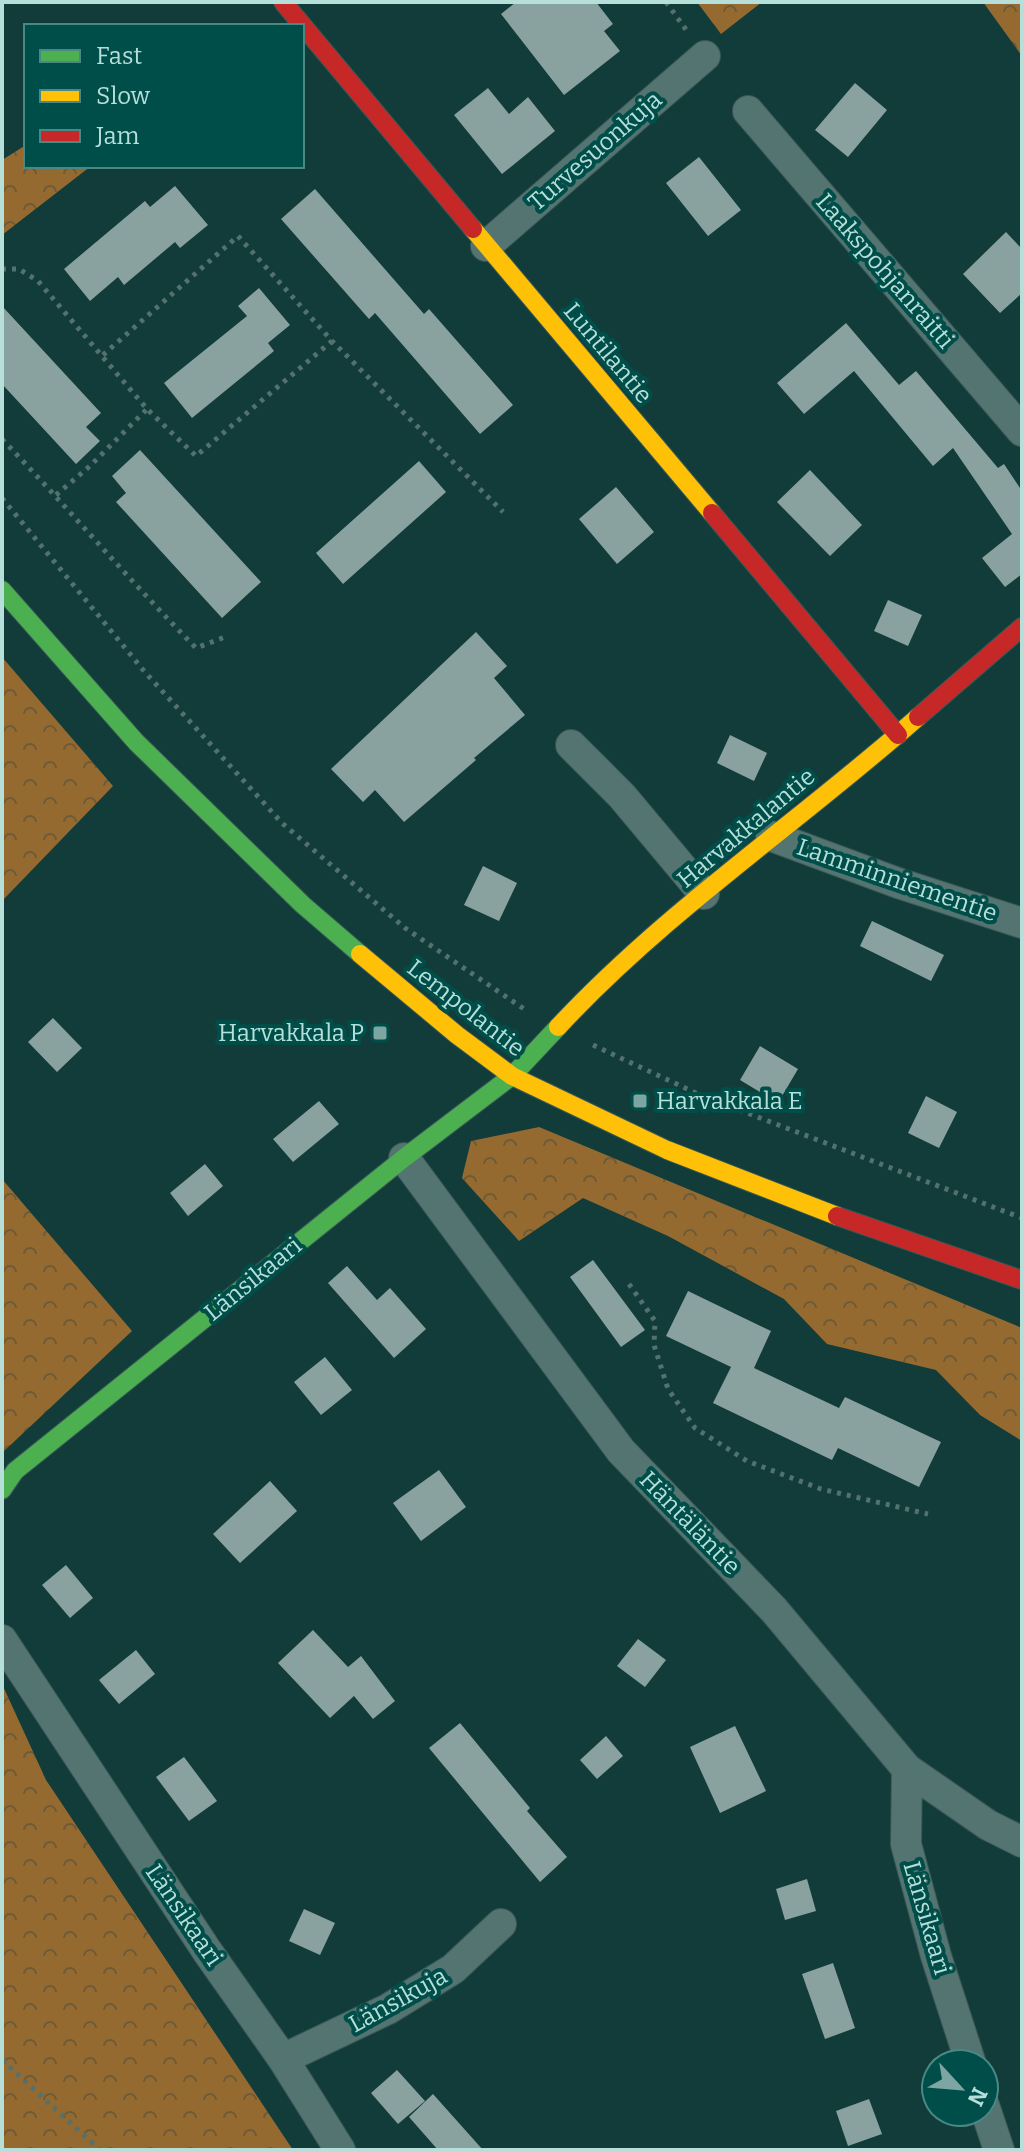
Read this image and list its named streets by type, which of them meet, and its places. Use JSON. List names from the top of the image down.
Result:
{
  "streets": {
    "street": [
      "Turvesuonkuja",
      "Laakspohjanraitti",
      "Luntilantie",
      "Harvakkalantie",
      "Lamminniementie",
      "Lempolantie",
      "Länsikaari",
      "Häntäläntie",
      "Länsikuja"
    ]
  },
  "crossings": [
    ["Turvesuonkuja", "Luntilantie"],
    ["Luntilantie", "Harvakkalantie"],
    ["Harvakkalantie", "Lamminniementie"],
    ["Harvakkalantie", "Lempolantie"],
    ["Harvakkalantie", "Länsikaari"],
    ["Lempolantie", "Länsikaari"],
    ["Länsikaari", "Häntäläntie"],
    ["Länsikaari", "Länsikuja"]
  ],
  "places": {
    "transit": ["Harvakkala P", "Harvakkala E"]
  },
  "legend": ["Fast", "Slow", "Jam"],
  "north": "bottom right"
}
